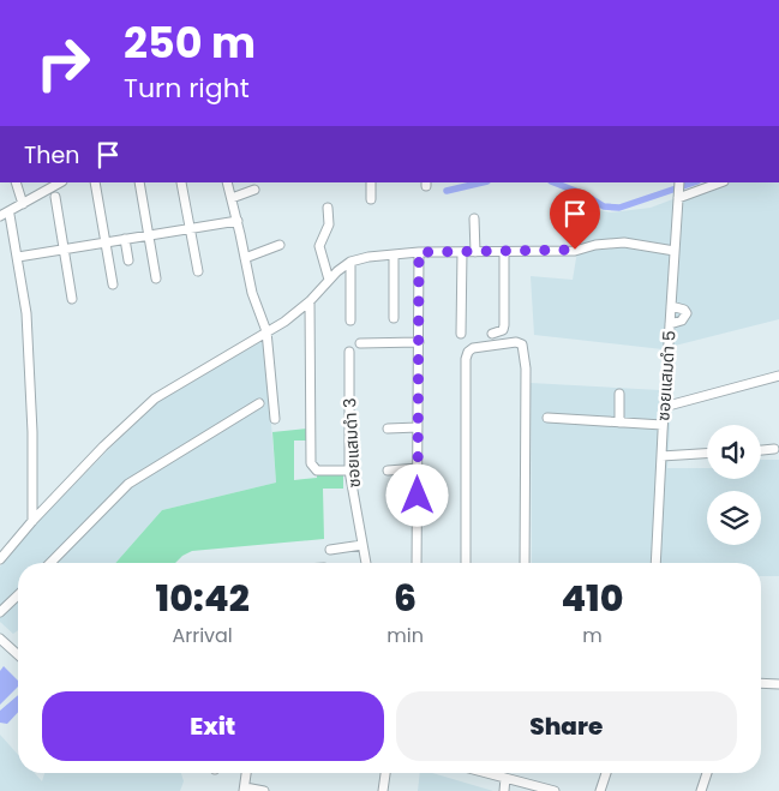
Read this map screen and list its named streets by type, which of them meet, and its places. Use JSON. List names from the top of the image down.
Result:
{
  "streets": {
    "street": ["ซอยแสมดำ 5", "ซอยแสมดำ 3"]
  },
  "page": {
    "turn": ["250 m", "Turn right"],
    "then": "Then",
    "eta": [
      "10:42",
      "Arrival",
      "6",
      "min",
      "410",
      "m"
    ],
    "buttons": ["Exit", "Share"]
  }
}
